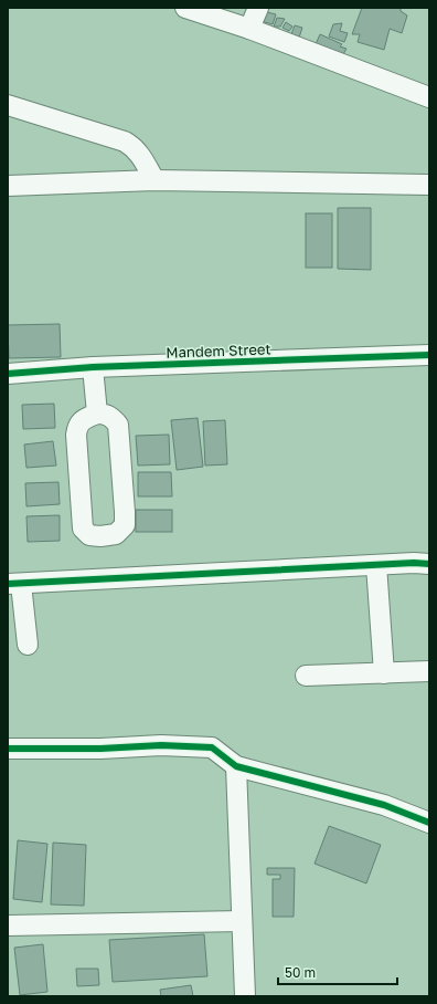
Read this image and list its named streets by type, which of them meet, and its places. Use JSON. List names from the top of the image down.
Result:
{
  "streets": {
    "street": ["Mandem Street"]
  },
  "scale_bar": "50 m"
}
